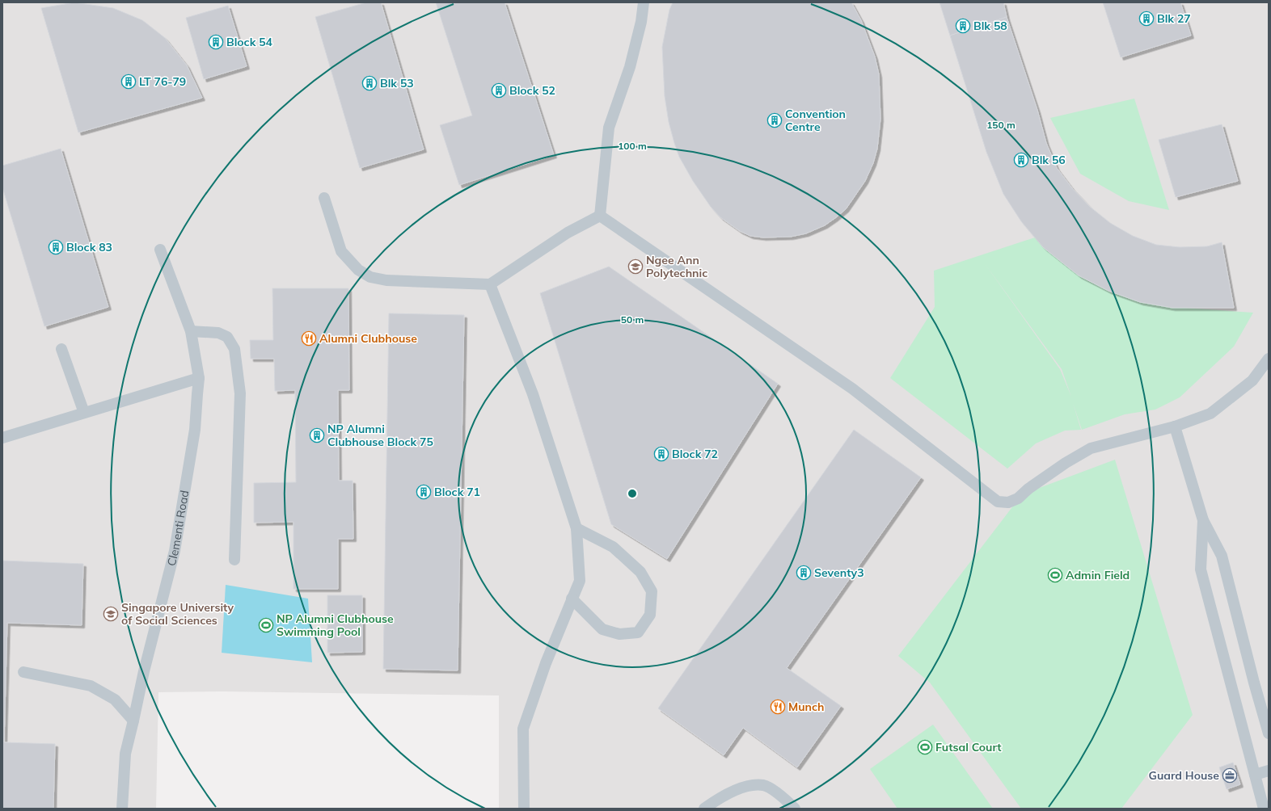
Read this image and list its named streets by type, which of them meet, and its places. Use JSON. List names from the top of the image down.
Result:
{
  "streets": {
    "lane": ["Clementi Road"]
  },
  "places": {
    "building": [
      "Blk 27",
      "Blk 58",
      "Block 54",
      "LT 76-79",
      "Blk 53",
      "Block 52",
      "Convention Centre",
      "Blk 56",
      "Block 83",
      "NP Alumni Clubhouse Block 75",
      "Block 72",
      "Block 71",
      "Seventy3"
    ],
    "school or university": ["Ngee Ann Polytechnic", "Singapore University of Social Sciences"],
    "restaurant": ["Alumni Clubhouse", "Munch"],
    "sports": ["Admin Field", "NP Alumni Clubhouse Swimming Pool", "Futsal Court"],
    "office": ["Guard House"]
  },
  "rings": ["150 m", "100 m", "50 m"]
}
